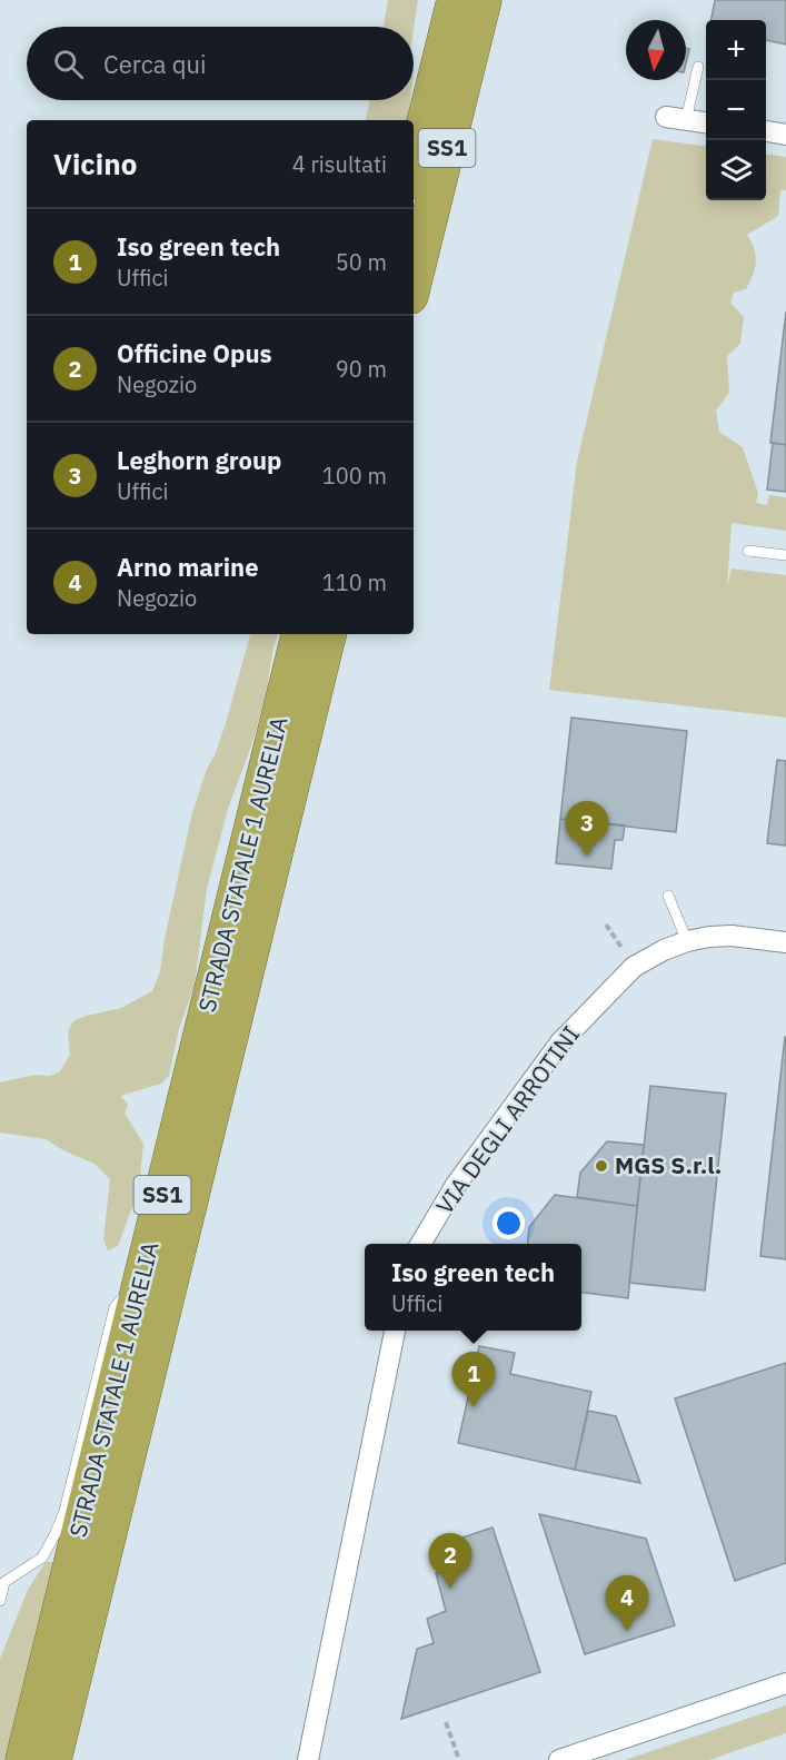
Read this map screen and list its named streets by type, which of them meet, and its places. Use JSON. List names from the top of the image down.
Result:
{
  "streets": {
    "highway": ["SS1", "STRADA STATALE 1 AURELIA"],
    "street": ["VIA DEGLI ARROTINI"]
  },
  "places": ["MGS S.r.l."],
  "north": "bottom",
  "page": {
    "map_buttons": ["+", "−"],
    "search": "Cerca qui",
    "heading": ["Vicino", "4 risultati"],
    "list": [
      {
        "mark": "1",
        "name": "Iso green tech",
        "note": "Uffici",
        "value": "50 m"
      },
      {
        "mark": "2",
        "name": "Officine Opus",
        "note": "Negozio",
        "value": "90 m"
      },
      {
        "mark": "3",
        "name": "Leghorn group",
        "note": "Uffici",
        "value": "100 m"
      },
      {
        "mark": "4",
        "name": "Arno marine",
        "note": "Negozio",
        "value": "110 m"
      }
    ],
    "pins": [
      "3",
      "1",
      "2",
      "4"
    ],
    "popup": ["Iso green tech", "Uffici"]
  }
}
